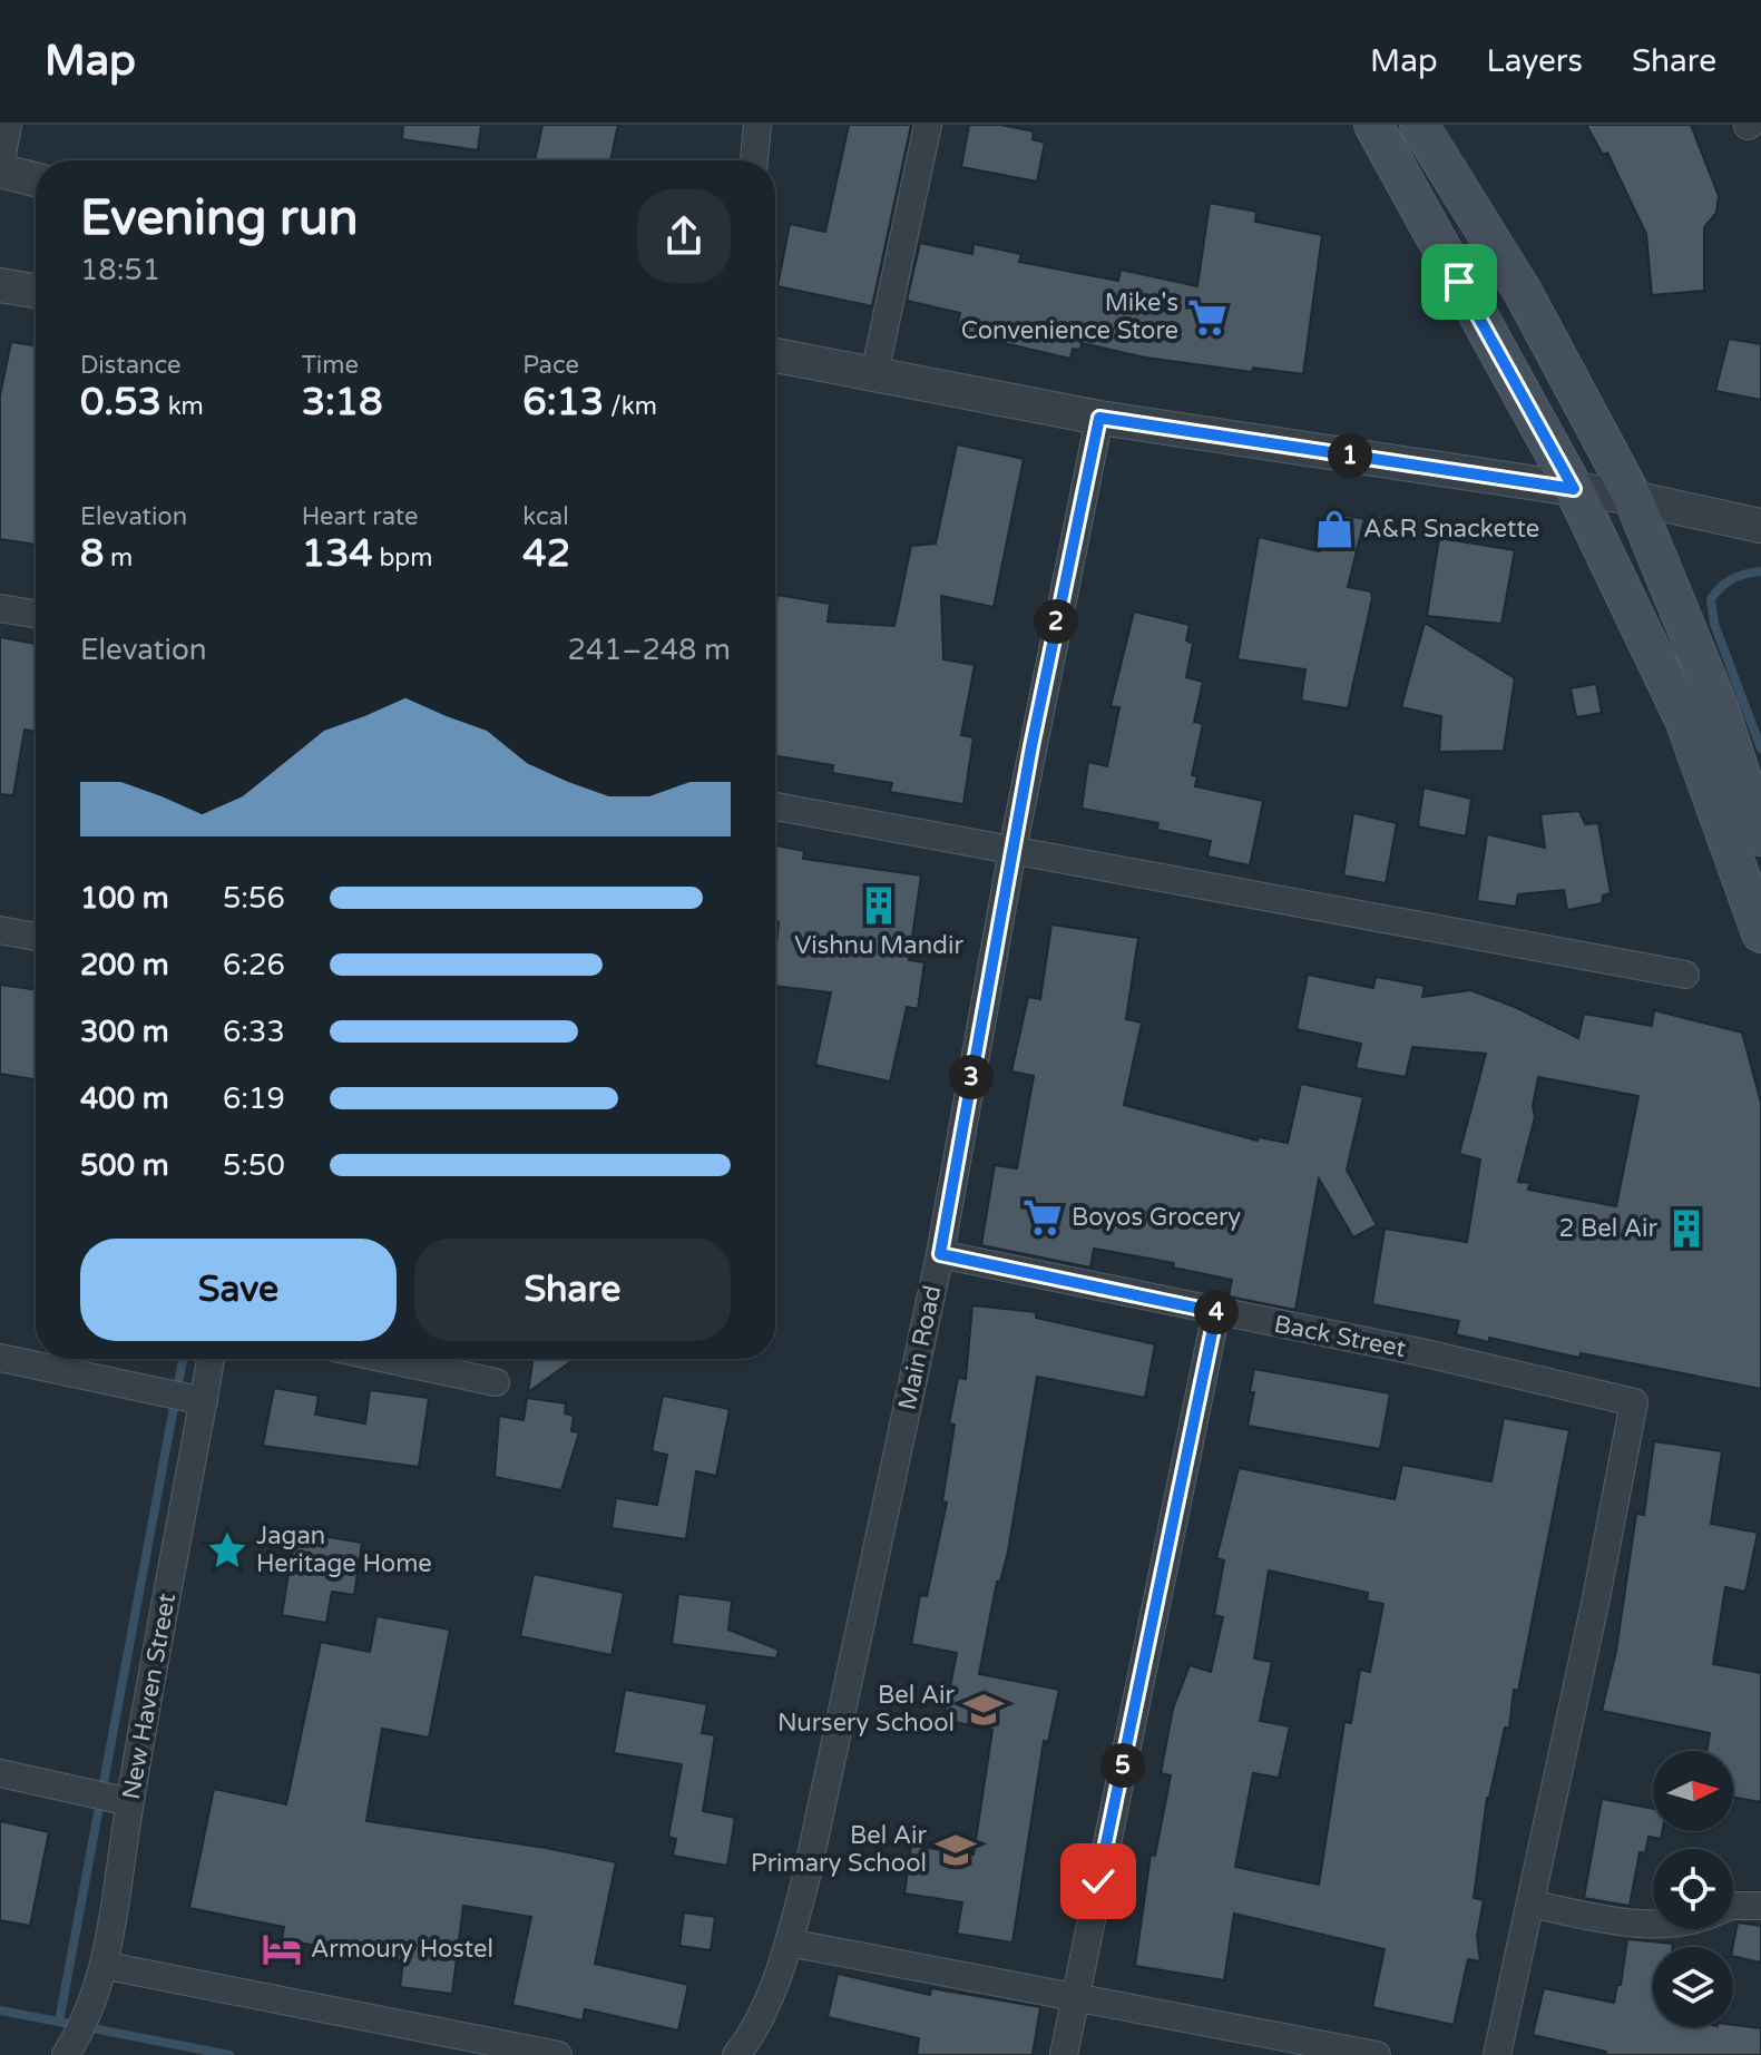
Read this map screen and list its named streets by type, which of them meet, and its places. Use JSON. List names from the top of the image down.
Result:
{
  "streets": {
    "street": ["Back Street", "Main Road", "New Haven Street"]
  },
  "crossings": [
    ["Back Street", "Main Road"]
  ],
  "places": {
    "supermarket": ["Mike's Convenience Store", "Boyos Grocery"],
    "shop": ["A&R Snackette"],
    "building": ["Vishnu Mandir", "2 Bel Air"],
    "place": ["Jagan Heritage Home"],
    "school or university": ["Bel Air Nursery School", "Bel Air Primary School"],
    "hotel": ["Armoury Hostel"]
  },
  "north": "right",
  "page": {
    "header": "Map",
    "nav": ["Map", "Layers", "Share"],
    "heading": ["Evening run", "18:51"],
    "stats": [
      ["Distance", "0.53 km"],
      ["Time", "3:18"],
      ["Pace", "6:13 /km"],
      ["Elevation", "8 m"],
      ["Heart rate", "134 bpm"],
      ["kcal", "42"]
    ],
    "pins": [
      "1",
      "2",
      "3",
      "4",
      "5"
    ],
    "chart": ["Elevation", "241–248 m"],
    "list": [
      {
        "name": "100 m",
        "note": "5:56"
      },
      {
        "name": "200 m",
        "note": "6:26"
      },
      {
        "name": "300 m",
        "note": "6:33"
      },
      {
        "name": "400 m",
        "note": "6:19"
      },
      {
        "name": "500 m",
        "note": "5:50"
      }
    ],
    "buttons": ["Save", "Share"]
  }
}
